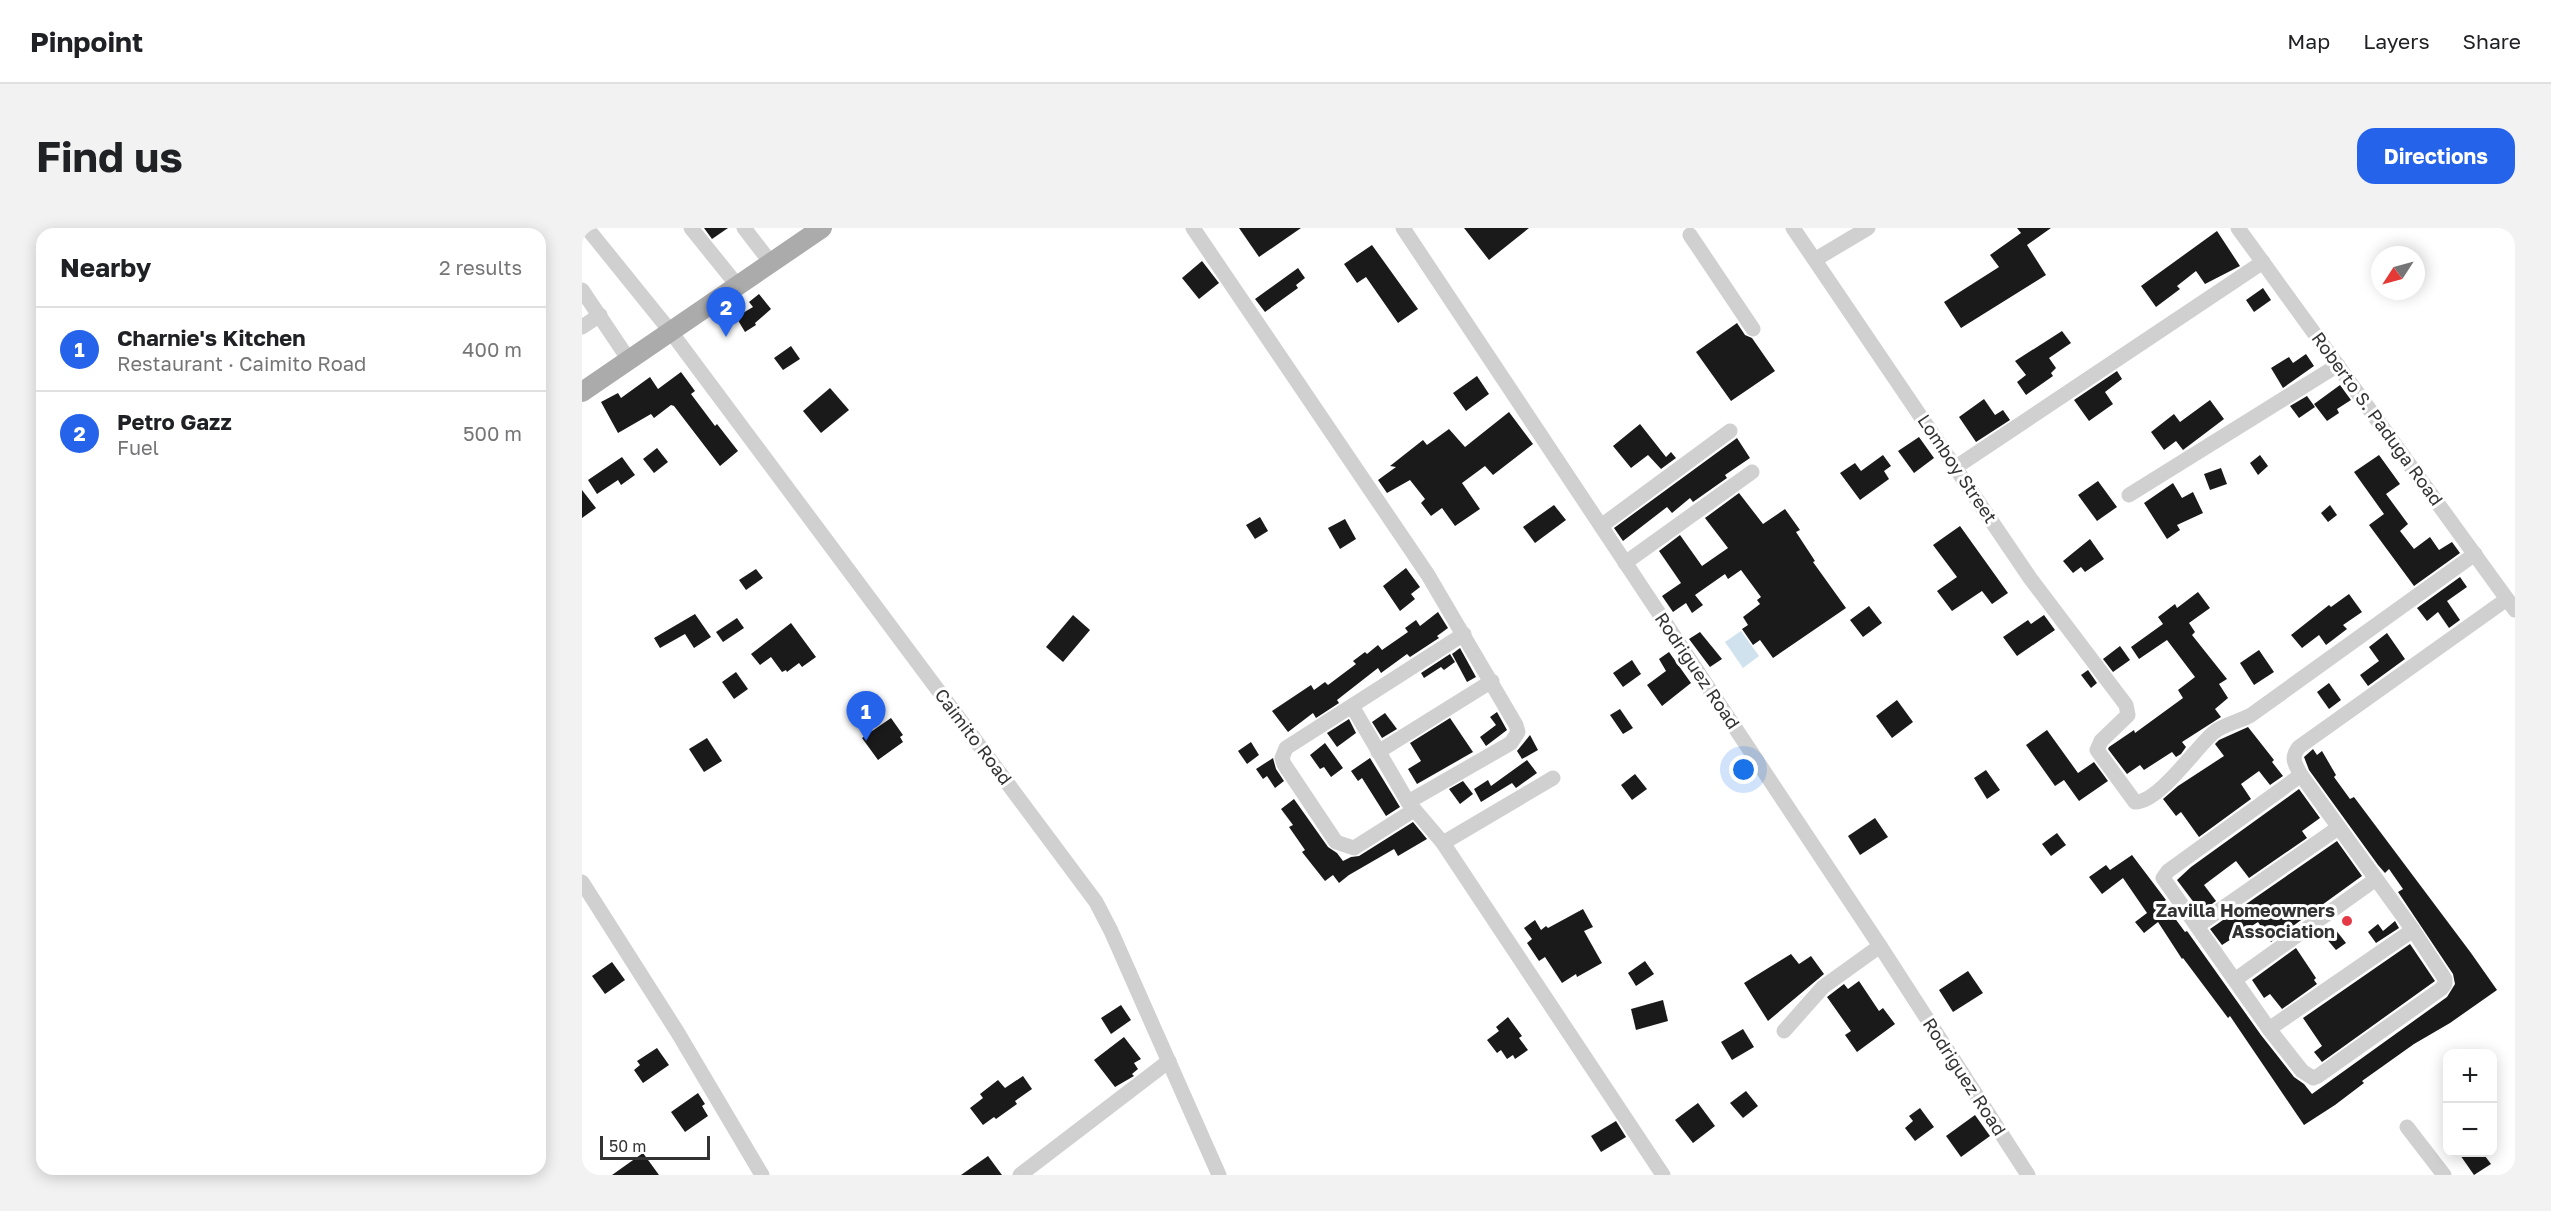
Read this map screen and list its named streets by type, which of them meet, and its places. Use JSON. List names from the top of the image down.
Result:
{
  "streets": {
    "street": [
      "Roberto S. Paduga Road",
      "Lomboy Street",
      "Rodriguez Road",
      "Caimito Road"
    ]
  },
  "crossings": [
    ["Roberto S. Paduga Road", "Lomboy Street"]
  ],
  "places": ["Zavilla Homeowners Association"],
  "scale_bar": "50 m",
  "north": "bottom left",
  "page": {
    "header": "Pinpoint",
    "nav": ["Map", "Layers", "Share"],
    "buttons": "Directions",
    "title": "Find us",
    "heading": ["Nearby", "2 results"],
    "pins": ["2", "1"],
    "list": [
      {
        "mark": "1",
        "name": "Charnie's Kitchen",
        "note": "Restaurant · Caimito Road",
        "value": "400 m"
      },
      {
        "mark": "2",
        "name": "Petro Gazz",
        "note": "Fuel",
        "value": "500 m"
      }
    ],
    "map_buttons": ["+", "−"],
    "scale": "50 m"
  }
}
